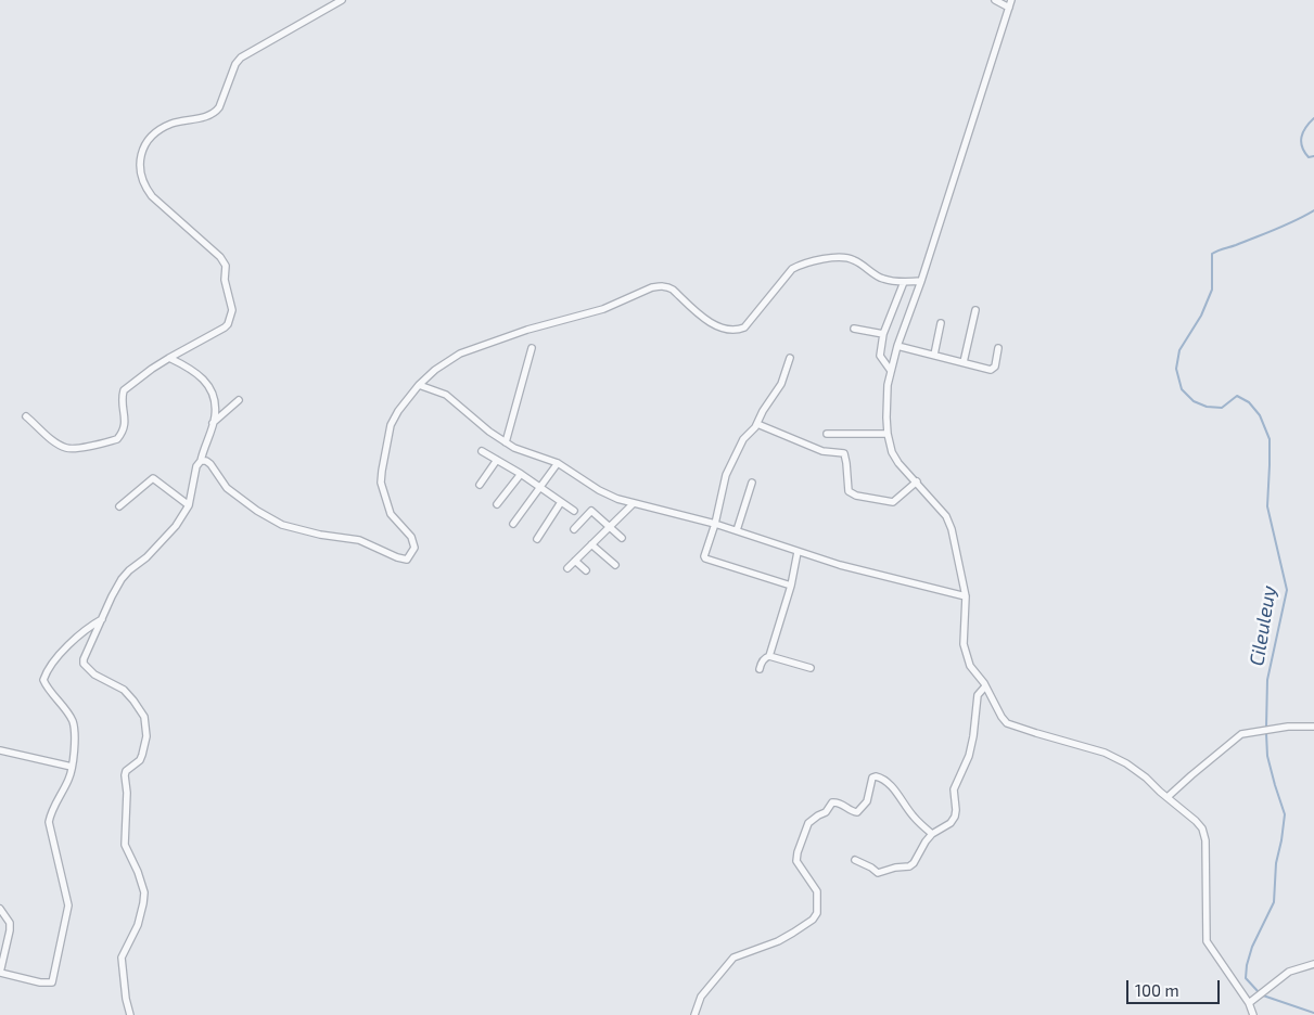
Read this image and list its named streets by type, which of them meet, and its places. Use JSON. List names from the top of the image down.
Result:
{
  "water": ["Cileuleuy"],
  "scale_bar": "100 m"
}
